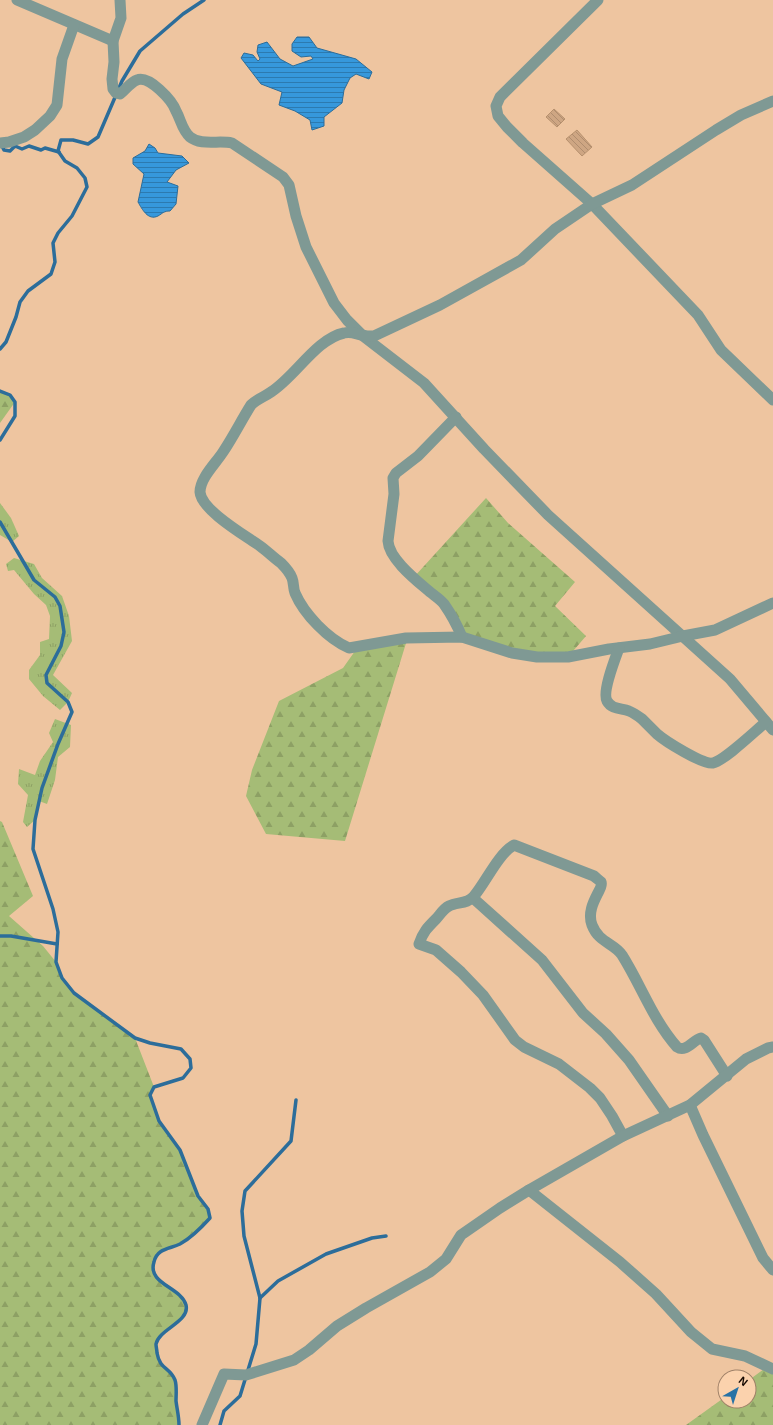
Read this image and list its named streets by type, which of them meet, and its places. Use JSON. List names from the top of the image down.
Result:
{
  "north": "top right"
}
